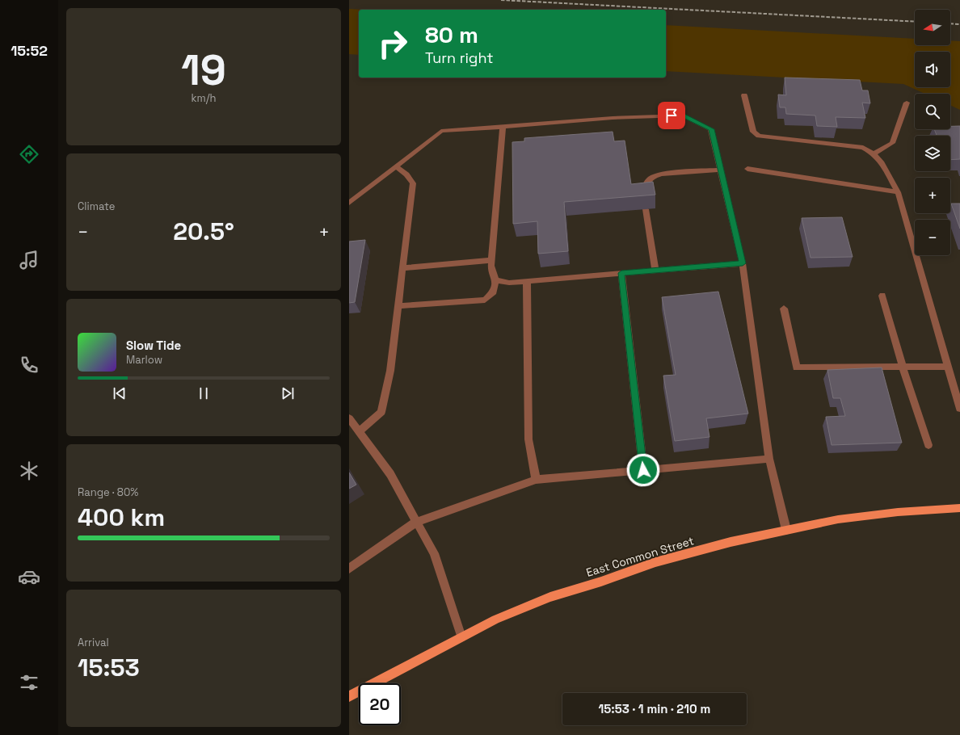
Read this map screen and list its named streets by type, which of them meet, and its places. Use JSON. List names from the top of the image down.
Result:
{
  "streets": {
    "main road": ["East Common Street"]
  },
  "north": "left",
  "page": {
    "tabs": "15:52",
    "tile": [
      ["19", "km/h"],
      "Climate",
      ["Range · 80%", "400 km"],
      ["Arrival", "15:53"]
    ],
    "map_buttons": ["+", "−"],
    "turn": ["80 m", "Turn right"],
    "heat": ["−", "20.5°", "+"],
    "song": ["Slow Tide", "Marlow"],
    "limit": "20",
    "trip": "15:53 · 1 min · 210 m"
  }
}
